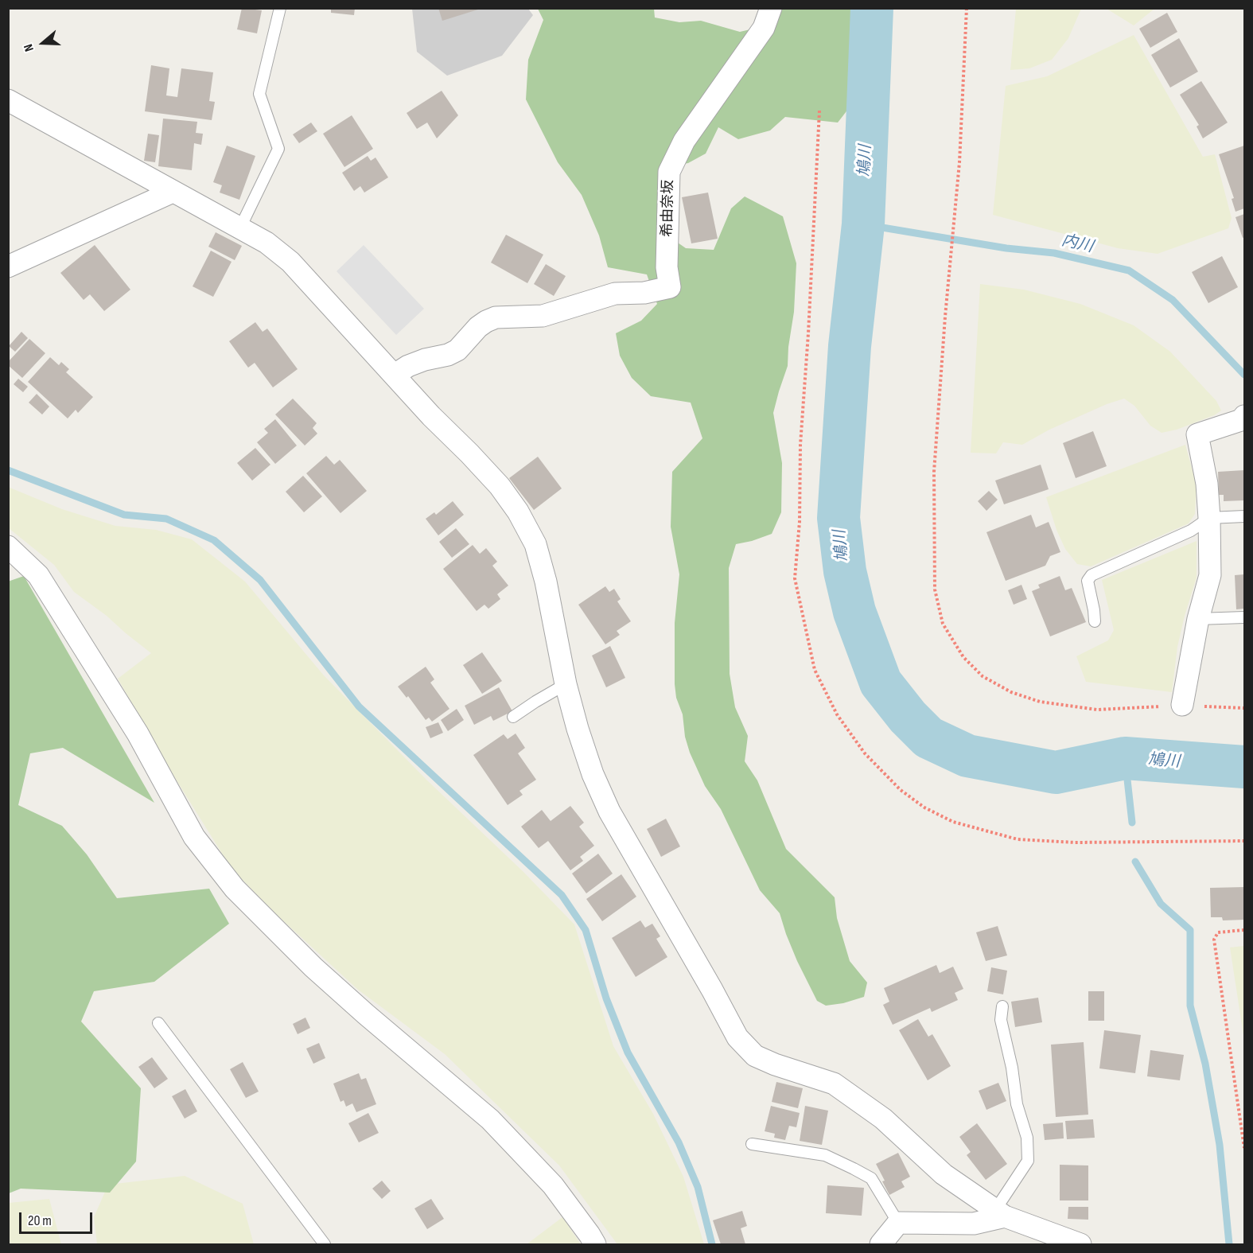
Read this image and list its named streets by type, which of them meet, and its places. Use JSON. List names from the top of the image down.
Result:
{
  "streets": {
    "street": ["希由奈坂"]
  },
  "water": ["鳩川", "内川"],
  "scale_bar": "20 m",
  "north": "left"
}
